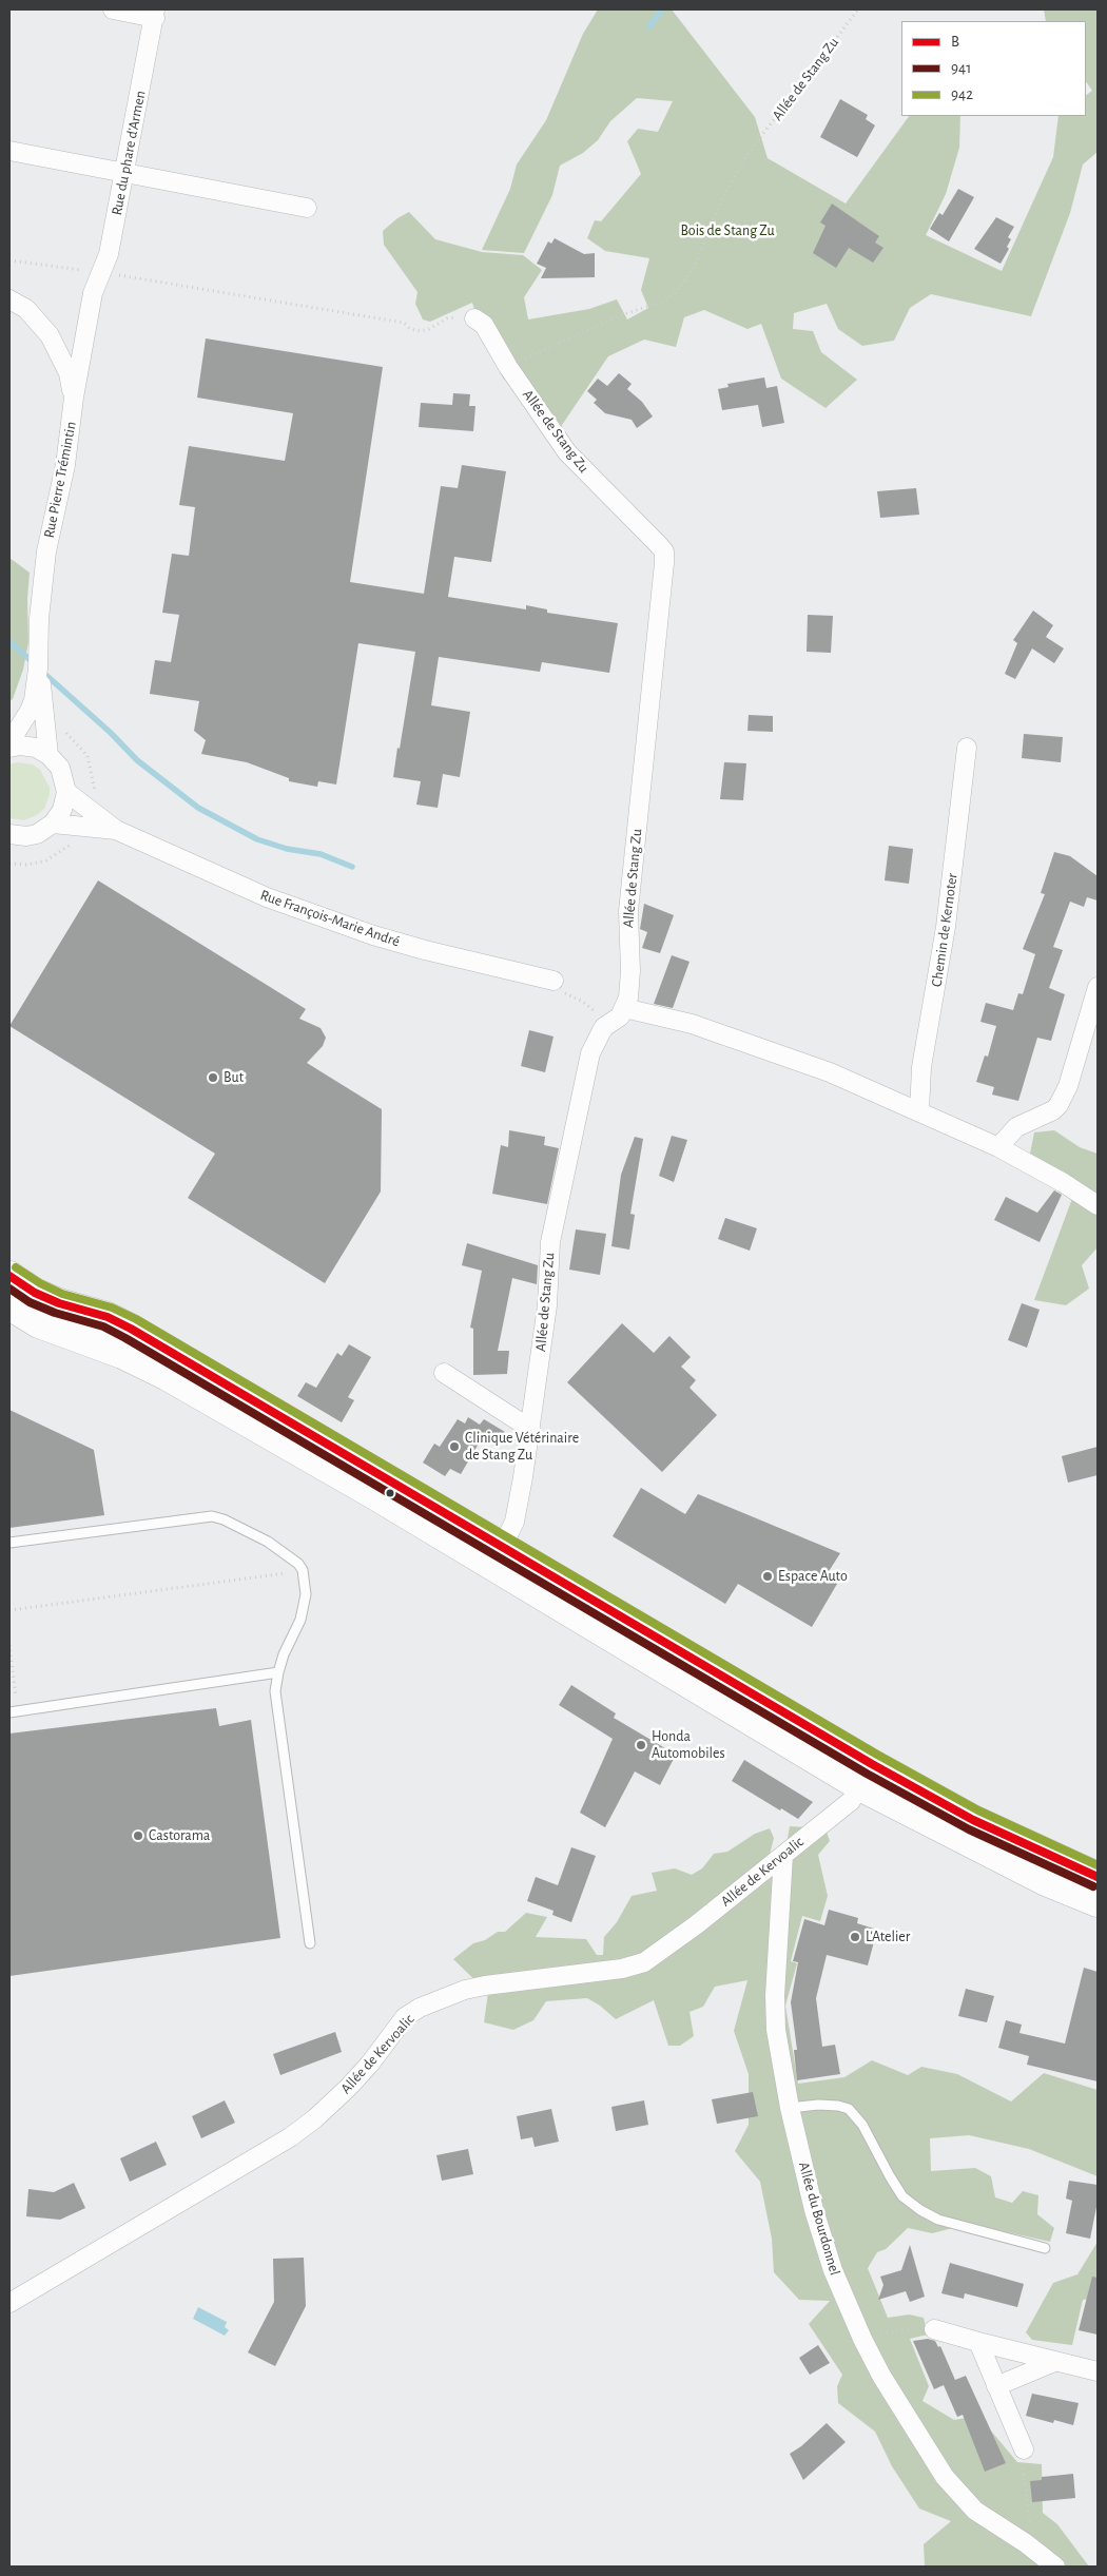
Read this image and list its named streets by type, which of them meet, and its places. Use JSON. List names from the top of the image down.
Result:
{
  "streets": {
    "street": [
      "Allée de Stang Zu",
      "Rue du phare d'Armen",
      "Rue Pierre Trémintin",
      "Rue François-Marie André",
      "Chemin de Kernoter",
      "Allée de Kervoalic",
      "Allée du Bourdonnel"
    ]
  },
  "crossings": [
    ["Rue du phare d'Armen", "Rue Pierre Trémintin"],
    ["Allée de Kervoalic", "Allée du Bourdonnel"]
  ],
  "parks": ["Bois de Stang Zu"],
  "places": [
    "But",
    "Clinique Vétérinaire de Stang Zu",
    "Espace Auto",
    "Honda Automobiles",
    "Castorama",
    "L'Atelier"
  ],
  "lines": ["transit line 942", "transit line B", "transit line 941"],
  "legend": ["B", "941", "942"]
}
